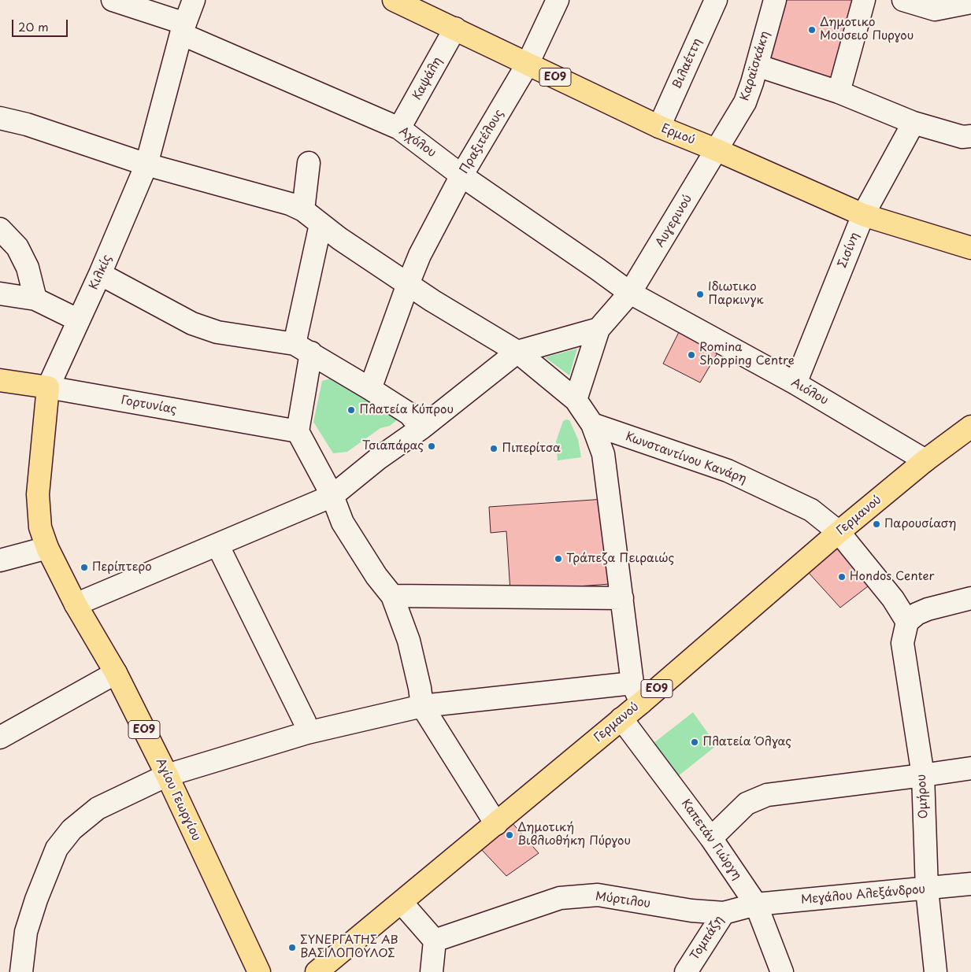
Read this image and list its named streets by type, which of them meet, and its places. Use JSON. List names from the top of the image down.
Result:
{
  "streets": {
    "main road": [
      "ΕΟ9",
      "Ερμού",
      "Κιλκίς",
      "Γορτυνίας",
      "Γερμανού",
      "Αγίου Γεωργίου"
    ],
    "street": [
      "Βιλαέττη",
      "Καραϊσκάκη",
      "Καψάλη",
      "Πραξιτέλους",
      "Αχόλου",
      "Αυγερινού",
      "Σισίνη",
      "Αιόλου",
      "Κωνσταντίνου Κανάρη",
      "Ομήρου",
      "Καπετάν Γιώργη",
      "Μεγάλου Αλεξάνδρου",
      "Μύρτιλου",
      "Τομπάζη"
    ]
  },
  "crossings": [
    ["Βιλαέττη", "Ερμού"],
    ["Καραϊσκάκη", "Ερμού"],
    ["Καραϊσκάκη", "Αυγερινού"],
    ["Καψάλη", "Ερμού"],
    ["Καψάλη", "Αχόλου"],
    ["Ερμού", "Πραξιτέλους"],
    ["Ερμού", "Αυγερινού"],
    ["Ερμού", "Σισίνη"],
    ["Πραξιτέλους", "Αχόλου"],
    ["Αχόλου", "Αυγερινού"],
    ["Αχόλου", "Κιλκίς"],
    ["Αχόλου", "Αιόλου"],
    ["Αυγερινού", "Αιόλου"],
    ["Σισίνη", "Αιόλου"],
    ["Κιλκίς", "Γορτυνίας"],
    ["Κιλκίς", "Αγίου Γεωργίου"],
    ["Αιόλου", "Γερμανού"],
    ["Κωνσταντίνου Κανάρη", "Γερμανού"],
    ["Κωνσταντίνου Κανάρη", "Ομήρου"],
    ["Γερμανού", "Καπετάν Γιώργη"],
    ["Ομήρου", "Μεγάλου Αλεξάνδρου"],
    ["Καπετάν Γιώργη", "Μεγάλου Αλεξάνδρου"],
    ["Καπετάν Γιώργη", "Τομπάζη"],
    ["Μεγάλου Αλεξάνδρου", "Τομπάζη"],
    ["Μύρτιλου", "Τομπάζη"]
  ],
  "places": [
    "Δημοτικο Μουσειο Πυργου",
    "Ιδιωτικο Παρκινγκ",
    "Romina Shopping Centre",
    "Πλατεία Κύπρου",
    "Τσιαπάρας",
    "Πιπερίτσα",
    "Παρουσίαση",
    "Τράπεζα Πειραιώς",
    "Περίπτερο",
    "Hondos Center",
    "Πλατεία Όλγας",
    "Δημοτική Βιβλιοθήκη Πύργου",
    "ΣΥΝΕΡΓΑΤΗΣ ΑΒ ΒΑΣΙΛΟΠΟΥΛΟΣ"
  ],
  "scale_bar": "20 m"
}
